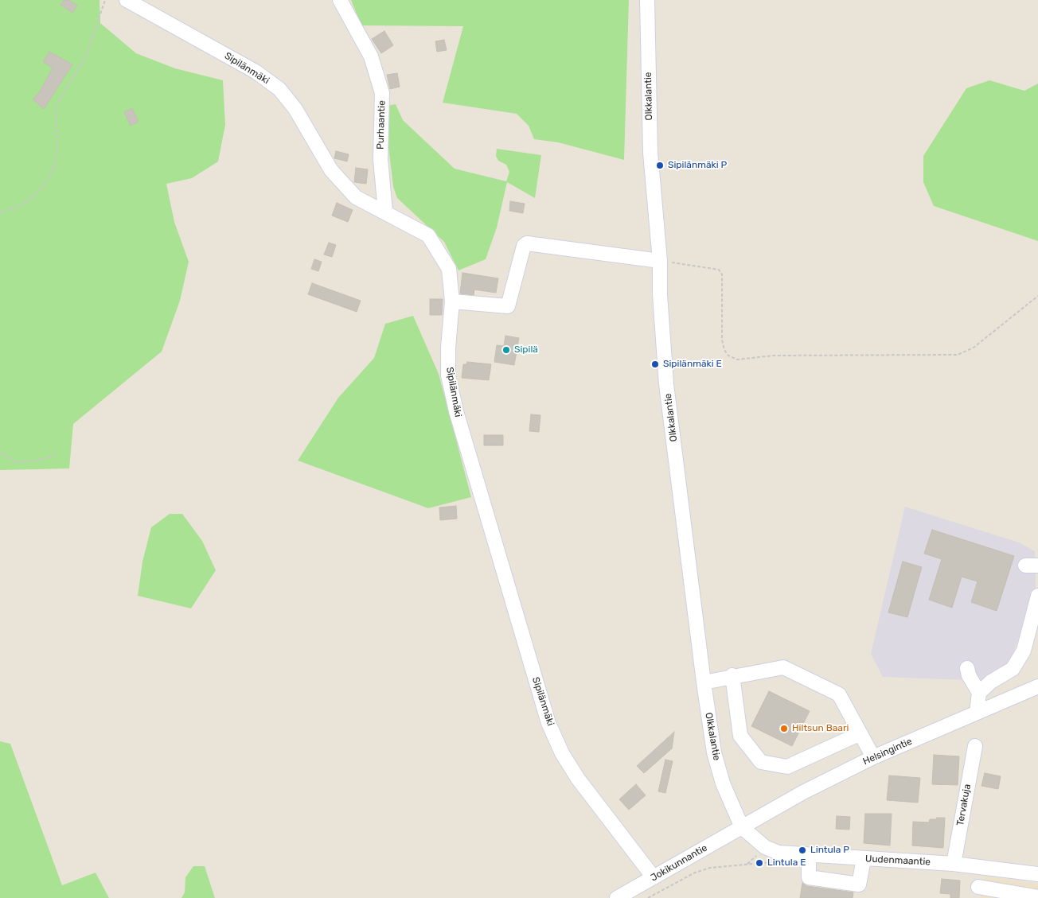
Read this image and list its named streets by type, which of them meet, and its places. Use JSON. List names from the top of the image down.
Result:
{
  "streets": {
    "street": [
      "Sipilänmäki",
      "Olkkalantie",
      "Purhaantie",
      "Helsingintie",
      "Tervakuja",
      "Uudenmaantie",
      "Jokikunnantie"
    ]
  },
  "crossings": [
    ["Sipilänmäki", "Purhaantie"],
    ["Sipilänmäki", "Jokikunnantie"],
    ["Olkkalantie", "Helsingintie"],
    ["Olkkalantie", "Uudenmaantie"],
    ["Olkkalantie", "Jokikunnantie"],
    ["Helsingintie", "Uudenmaantie"],
    ["Helsingintie", "Jokikunnantie"],
    ["Tervakuja", "Uudenmaantie"],
    ["Uudenmaantie", "Jokikunnantie"]
  ],
  "places": [
    "Sipilänmäki P",
    "Sipilä",
    "Sipilänmäki E",
    "Hiltsun Baari",
    "Lintula P",
    "Lintula E"
  ]
}
